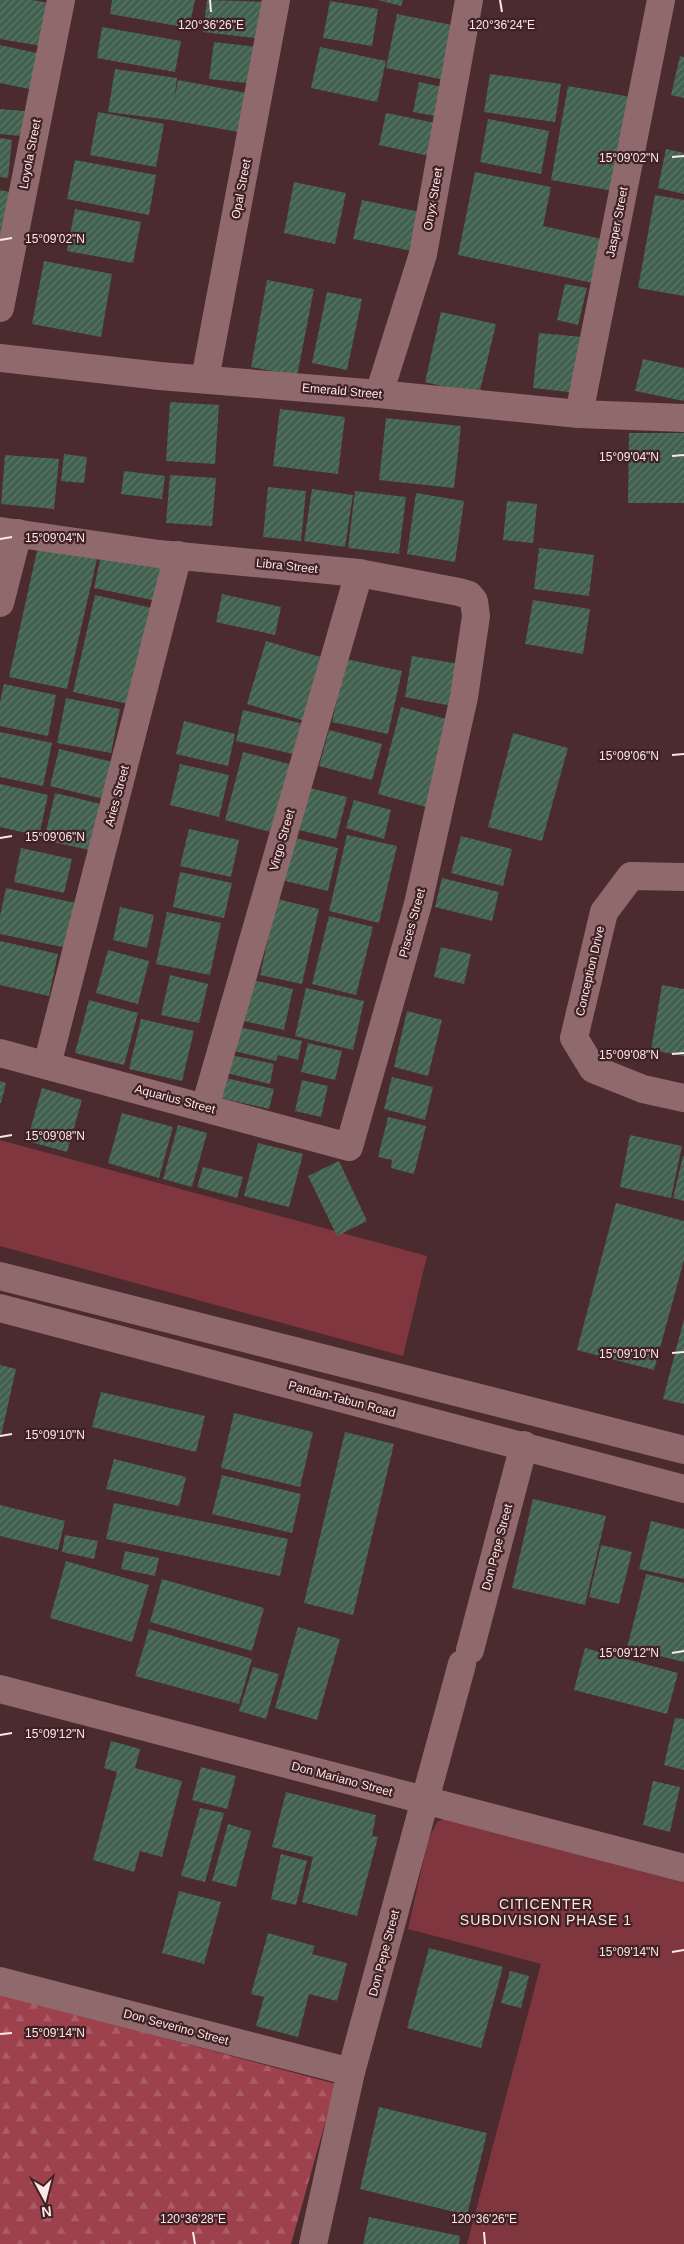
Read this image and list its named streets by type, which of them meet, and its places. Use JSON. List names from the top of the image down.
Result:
{
  "streets": {
    "street": [
      "Loyola Street",
      "Opal Street",
      "Onyx Street",
      "Jasper Street",
      "Emerald Street",
      "Libra Street",
      "Aries Street",
      "Virgo Street",
      "Pisces Street",
      "Conception Drive",
      "Aquarius Street",
      "Pandan-Tabun Road",
      "Don Pepe Street",
      "Don Mariano Street",
      "Don Severino Street"
    ]
  },
  "crossings": [
    ["Opal Street", "Emerald Street"],
    ["Onyx Street", "Emerald Street"],
    ["Jasper Street", "Emerald Street"],
    ["Libra Street", "Aries Street"],
    ["Libra Street", "Virgo Street"],
    ["Libra Street", "Pisces Street"],
    ["Aries Street", "Aquarius Street"],
    ["Virgo Street", "Aquarius Street"],
    ["Pisces Street", "Aquarius Street"],
    ["Pandan-Tabun Road", "Don Pepe Street"],
    ["Don Pepe Street", "Don Mariano Street"],
    ["Don Pepe Street", "Don Severino Street"]
  ],
  "districts": ["CITICENTER SUBDIVISION PHASE 1"],
  "north": "bottom",
  "coordinates": [
    "120°36'24\"E",
    "120°36'26\"E",
    "15°09'02\"N",
    "15°09'04\"N",
    "15°09'06\"N",
    "15°09'08\"N",
    "15°09'10\"N",
    "15°09'12\"N",
    "15°09'14\"N",
    "120°36'28\"E"
  ]
}
